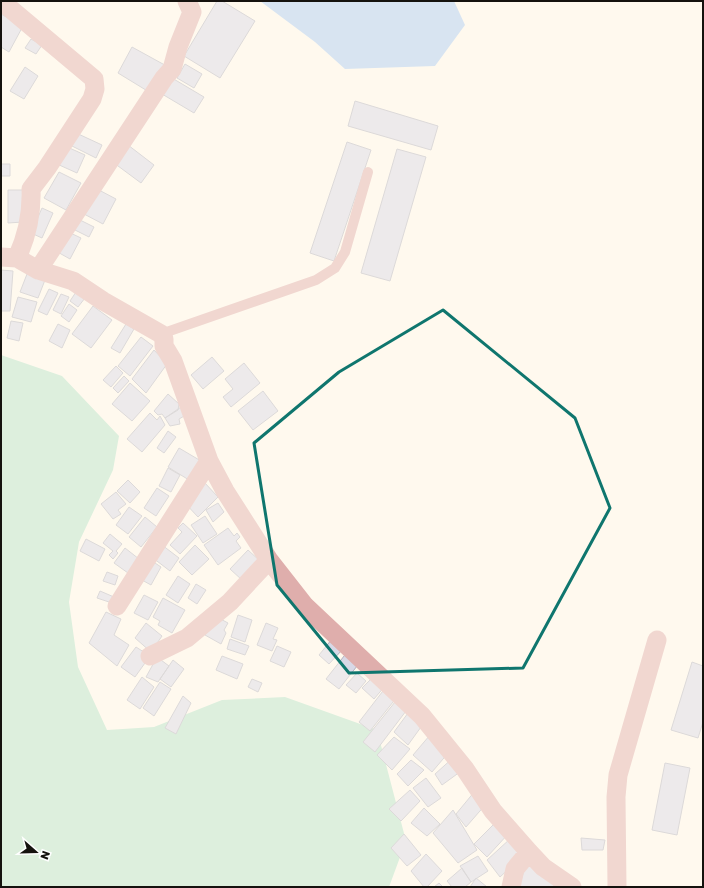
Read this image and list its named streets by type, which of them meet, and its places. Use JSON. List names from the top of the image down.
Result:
{
  "north": "right"
}
